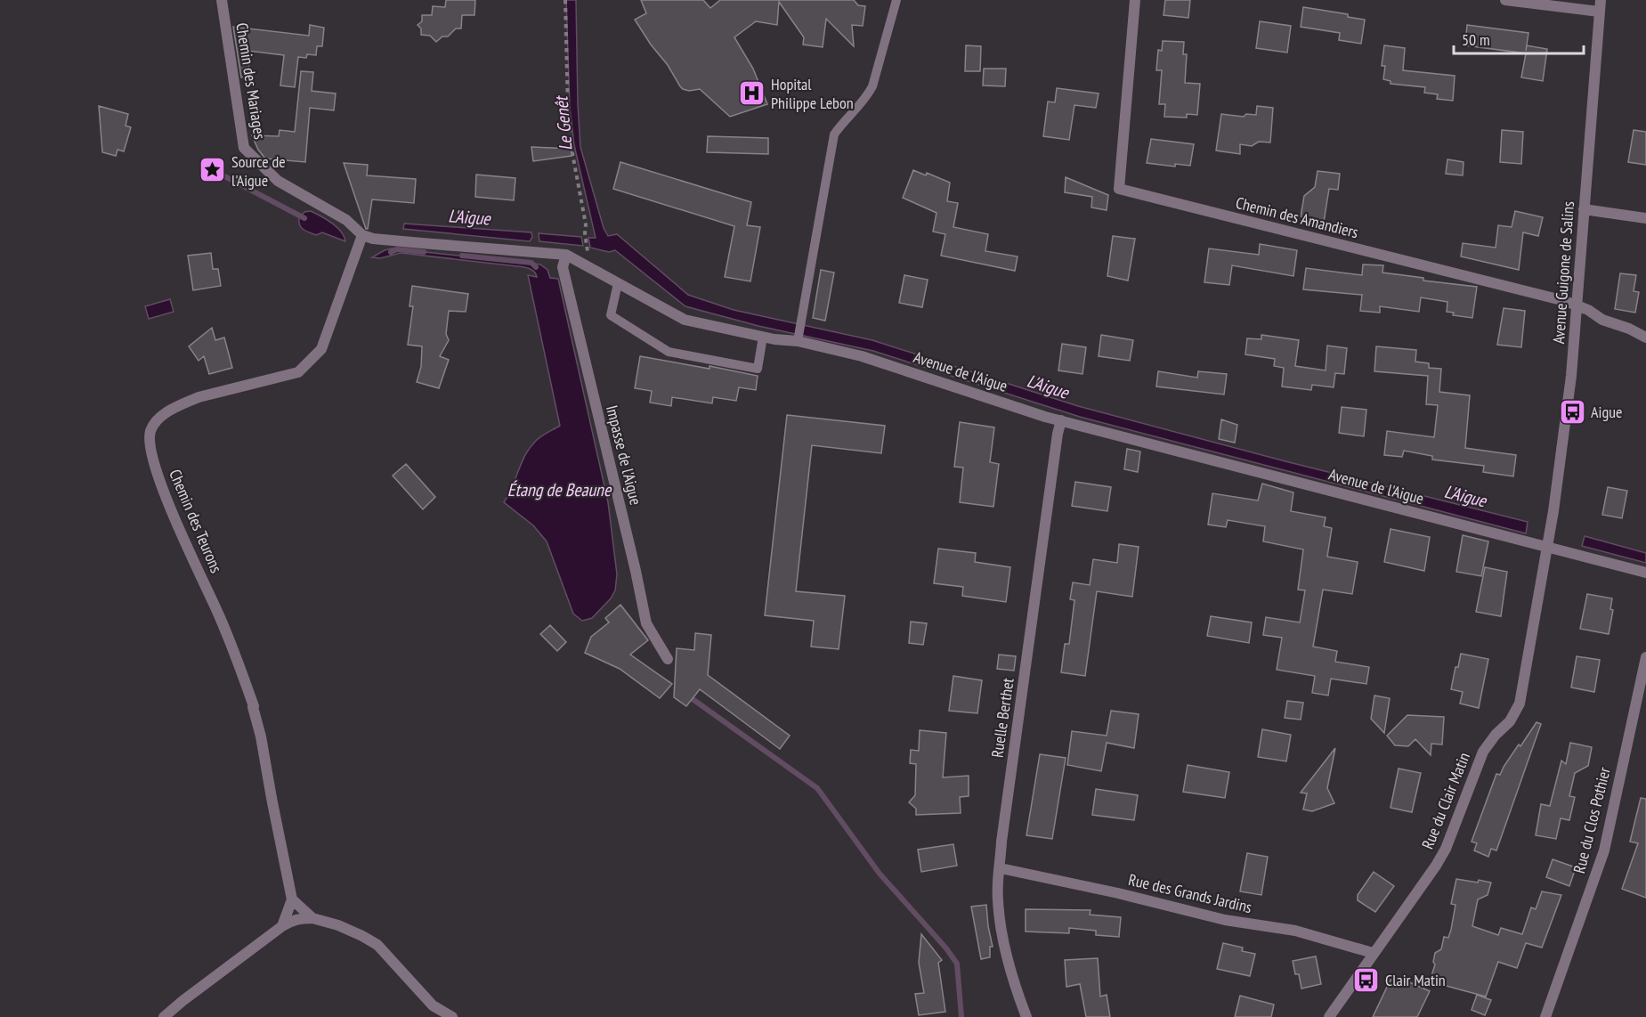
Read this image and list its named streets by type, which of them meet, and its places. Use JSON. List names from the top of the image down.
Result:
{
  "streets": {
    "street": [
      "Chemin des Mariages",
      "Chemin des Amandiers",
      "Avenue Guigone de Salins",
      "Avenue de l'Aigue",
      "Impasse de l'Aigue",
      "Chemin des Teurons",
      "Ruelle Berthet",
      "Rue du Clair Matin",
      "Rue du Clos Pothier",
      "Rue des Grands Jardins"
    ]
  },
  "crossings": [
    ["Chemin des Mariages", "Avenue de l'Aigue"],
    ["Chemin des Mariages", "Chemin des Teurons"],
    ["Chemin des Amandiers", "Avenue Guigone de Salins"],
    ["Avenue Guigone de Salins", "Avenue de l'Aigue"],
    ["Avenue Guigone de Salins", "Rue du Clair Matin"],
    ["Avenue de l'Aigue", "Impasse de l'Aigue"],
    ["Avenue de l'Aigue", "Chemin des Teurons"],
    ["Avenue de l'Aigue", "Ruelle Berthet"],
    ["Avenue de l'Aigue", "Rue du Clair Matin"],
    ["Ruelle Berthet", "Rue des Grands Jardins"],
    ["Rue du Clair Matin", "Rue des Grands Jardins"]
  ],
  "water": ["Le Genêt", "L'Aigue", "Étang de Beaune"],
  "places": {
    "hospital": ["Hopital Philippe Lebon"],
    "place": ["Source de l'Aigue"],
    "bus stop": ["Aigue", "Clair Matin"]
  },
  "scale_bar": "50 m"
}
